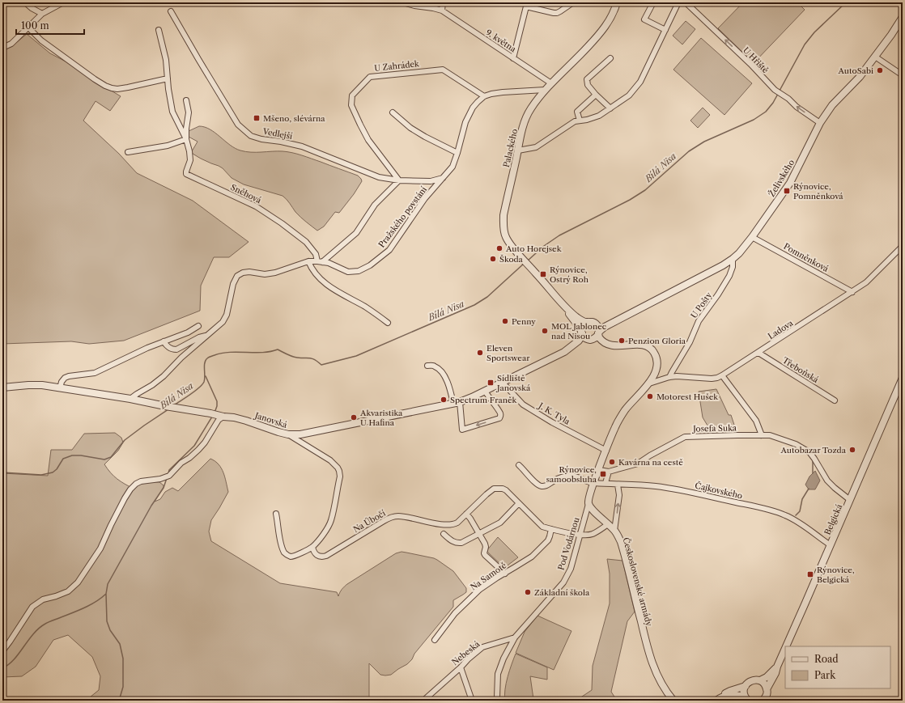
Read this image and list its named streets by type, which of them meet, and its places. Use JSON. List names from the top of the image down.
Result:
{
  "streets": {
    "street": [
      "9. května",
      "U Hřiště",
      "U Zahrádek",
      "Vedlejší",
      "Palackého",
      "Želivského",
      "Sněhová",
      "Pražského povstání",
      "Pomněnková",
      "U Pošty",
      "Ladova",
      "Třeboňská",
      "J. K. Tyla",
      "Janovská",
      "Josefa Suka",
      "Čajkovského",
      "Belgická",
      "Na Úbočí",
      "Pod Vodárnou",
      "Na Samotě",
      "Československé armády",
      "Nebeská"
    ]
  },
  "crossings": [
    ["9. května", "Palackého"],
    ["U Hřiště", "Želivského"],
    ["U Zahrádek", "Vedlejší"],
    ["U Zahrádek", "Pražského povstání"],
    ["Vedlejší", "Pražského povstání"],
    ["Palackého", "Želivského"],
    ["Palackého", "Pražského povstání"],
    ["Palackého", "Janovská"],
    ["Želivského", "Pomněnková"],
    ["Želivského", "U Pošty"],
    ["Želivského", "Janovská"],
    ["Sněhová", "Pražského povstání"],
    ["Pražského povstání", "Janovská"],
    ["Pomněnková", "Ladova"],
    ["U Pošty", "Ladova"],
    ["Ladova", "Třeboňská"],
    ["J. K. Tyla", "Janovská"],
    ["Josefa Suka", "Belgická"],
    ["Čajkovského", "Belgická"],
    ["Na Úbočí", "Pod Vodárnou"],
    ["Na Úbočí", "Na Samotě"],
    ["Pod Vodárnou", "Československé armády"],
    ["Pod Vodárnou", "Nebeská"]
  ],
  "one_way": ["U Hřiště"],
  "water": ["Bílá Nisa"],
  "places": {
    "other": [
      "AutoSabi",
      "Auto Horejsek",
      "Škoda",
      "Penny",
      "MOL Jablonec nad Nisou",
      "Penzion Gloria",
      "Eleven Sportswear",
      "Motorest Hušek",
      "Spectrum Franěk",
      "Akvaristika U Hafina",
      "Autobazar Tozda",
      "Kavárna na cestě",
      "Základní škola"
    ],
    "transit": [
      "Mšeno, slévárna",
      "Rýnovice, Pomněnková",
      "Rýnovice, Ostrý Roh",
      "Sídliště Janovská",
      "Rýnovice, samoobsluha",
      "Rýnovice, Belgická"
    ]
  },
  "legend": ["Road", "Park"],
  "scale_bar": "100 m"
}
